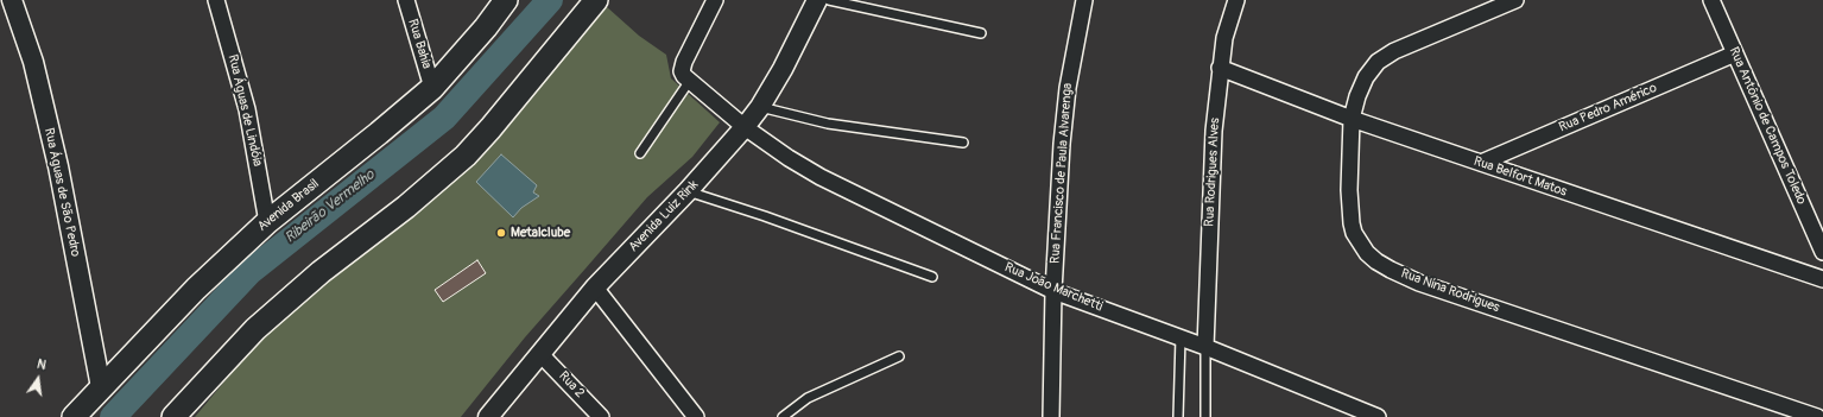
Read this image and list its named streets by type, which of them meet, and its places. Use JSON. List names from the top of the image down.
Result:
{
  "streets": {
    "main road": ["Avenida Brasil"],
    "street": [
      "Rua Bahia",
      "Rua Pedro Américo",
      "Rua Águas de Lindóia",
      "Rua Antônio de Campos Toledo",
      "Rua Rodrigues Alves",
      "Rua Francisco de Paula Alvarenga",
      "Rua Belfort Matos",
      "Rua Águas de São Pedro",
      "Avenida Luiz Rink",
      "Rua João Marchetti",
      "Rua Nina Rodrigues",
      "Rua 2"
    ]
  },
  "crossings": [
    ["Rua Bahia", "Avenida Brasil"],
    ["Rua Pedro Américo", "Rua Antônio de Campos Toledo"],
    ["Rua Pedro Américo", "Rua Belfort Matos"],
    ["Rua Águas de Lindóia", "Avenida Brasil"],
    ["Rua Rodrigues Alves", "Rua Belfort Matos"],
    ["Rua Rodrigues Alves", "Rua João Marchetti"],
    ["Rua Francisco de Paula Alvarenga", "Rua João Marchetti"],
    ["Rua Belfort Matos", "Rua Nina Rodrigues"],
    ["Rua Águas de São Pedro", "Avenida Brasil"],
    ["Avenida Luiz Rink", "Rua João Marchetti"],
    ["Avenida Luiz Rink", "Rua 2"]
  ],
  "water": ["Ribeirão Vermelho"],
  "places": ["Metalclube"],
  "north": "top"
}
